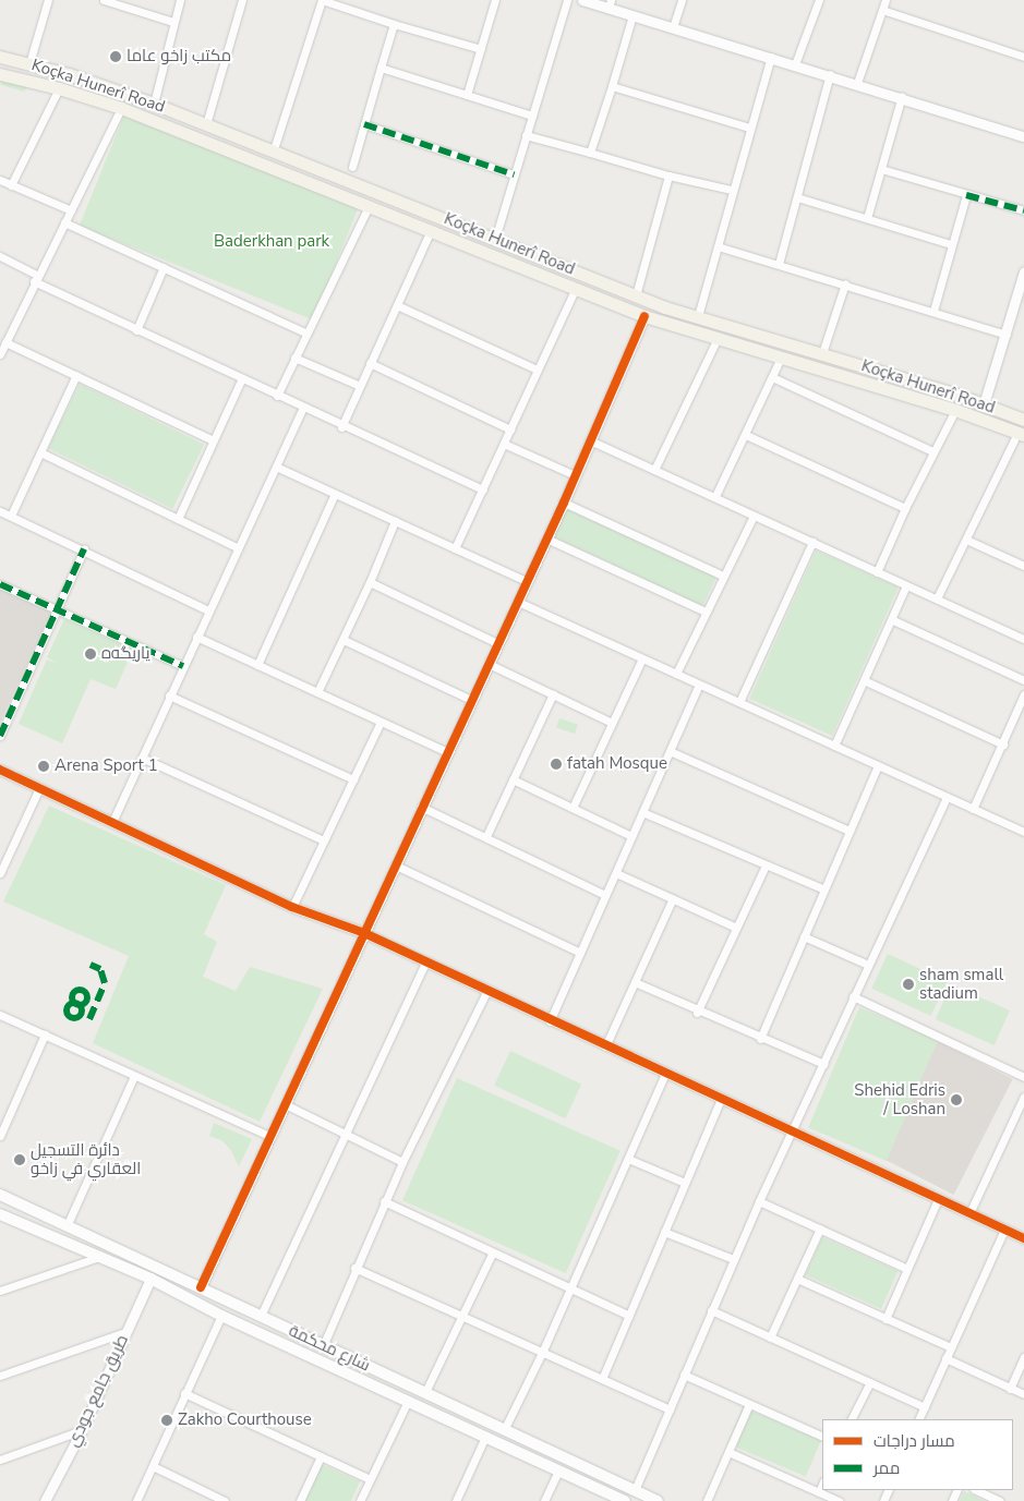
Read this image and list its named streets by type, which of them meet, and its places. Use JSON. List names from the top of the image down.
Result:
{
  "streets": {
    "main road": ["Koçka Hunerî Road", "شارع محكمة"],
    "street": ["طريق جامع جودي"]
  },
  "crossings": [
    ["شارع محكمة", "طريق جامع جودي"]
  ],
  "parks": ["Baderkhan park"],
  "places": [
    "مكتب زاخو عاما",
    "یاریگه‌ه",
    "fatah Mosque",
    "Arena Sport 1",
    "sham small stadium",
    "Shehid Edris / Loshan",
    "دائرة التسجيل العقاري في زاخو",
    "Zakho Courthouse"
  ],
  "legend": ["مسار دراجات", "ممر"]
}
